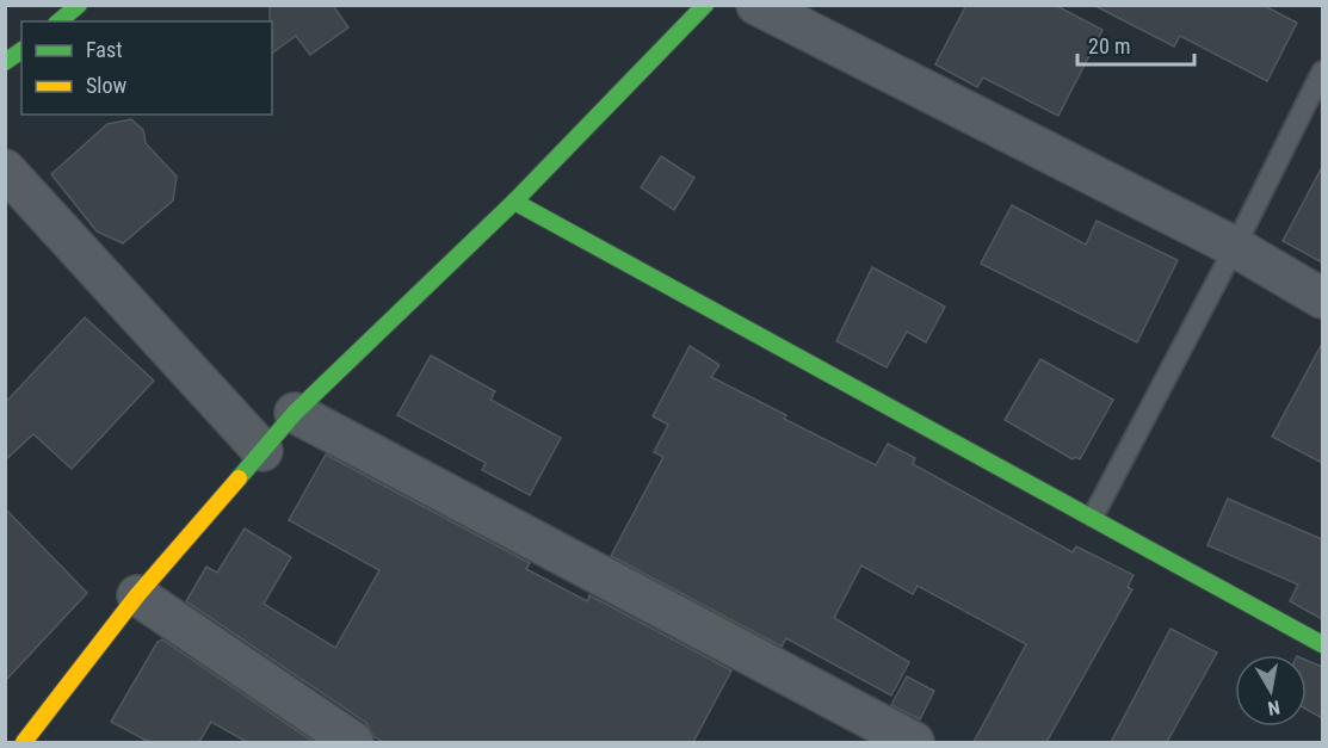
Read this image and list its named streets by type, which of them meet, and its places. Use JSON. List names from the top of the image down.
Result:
{
  "legend": ["Fast", "Slow"],
  "scale_bar": "20 m",
  "north": "bottom"
}
